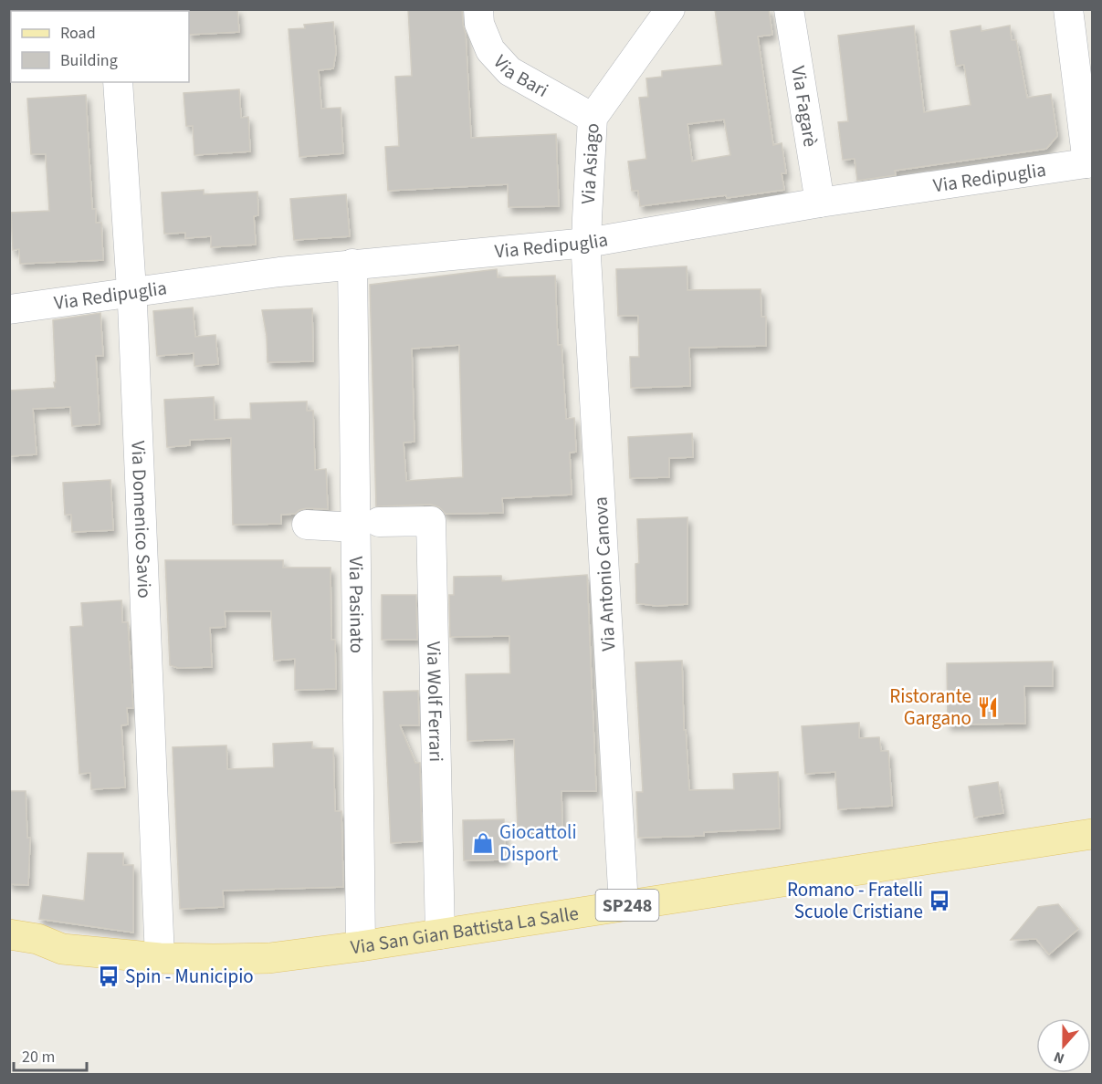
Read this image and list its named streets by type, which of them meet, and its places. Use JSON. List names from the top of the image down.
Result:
{
  "streets": {
    "main road": ["SP248", "Via San Gian Battista La Salle"],
    "street": [
      "Via Bari",
      "Via Fagarè",
      "Via Asiago",
      "Via Redipuglia",
      "Via Domenico Savio",
      "Via Antonio Canova",
      "Via Pasinato",
      "Via Wolf Ferrari"
    ]
  },
  "crossings": [
    ["Via Bari", "Via Asiago"],
    ["Via Fagarè", "Via Redipuglia"],
    ["Via Asiago", "Via Redipuglia"],
    ["Via Asiago", "Via Antonio Canova"],
    ["Via Redipuglia", "Via Domenico Savio"],
    ["Via Redipuglia", "Via Antonio Canova"],
    ["Via Redipuglia", "Via Pasinato"],
    ["Via Domenico Savio", "Via San Gian Battista La Salle"],
    ["Via Antonio Canova", "Via San Gian Battista La Salle"],
    ["Via Pasinato", "Via Wolf Ferrari"],
    ["Via Pasinato", "Via San Gian Battista La Salle"],
    ["Via Wolf Ferrari", "Via San Gian Battista La Salle"]
  ],
  "places": {
    "restaurant": ["Ristorante Gargano"],
    "shop": ["Giocattoli Disport"],
    "bus stop": ["Romano - Fratelli Scuole Cristiane", "Spin - Municipio"]
  },
  "legend": ["Road", "Building"],
  "scale_bar": "20 m",
  "north": "bottom"
}
